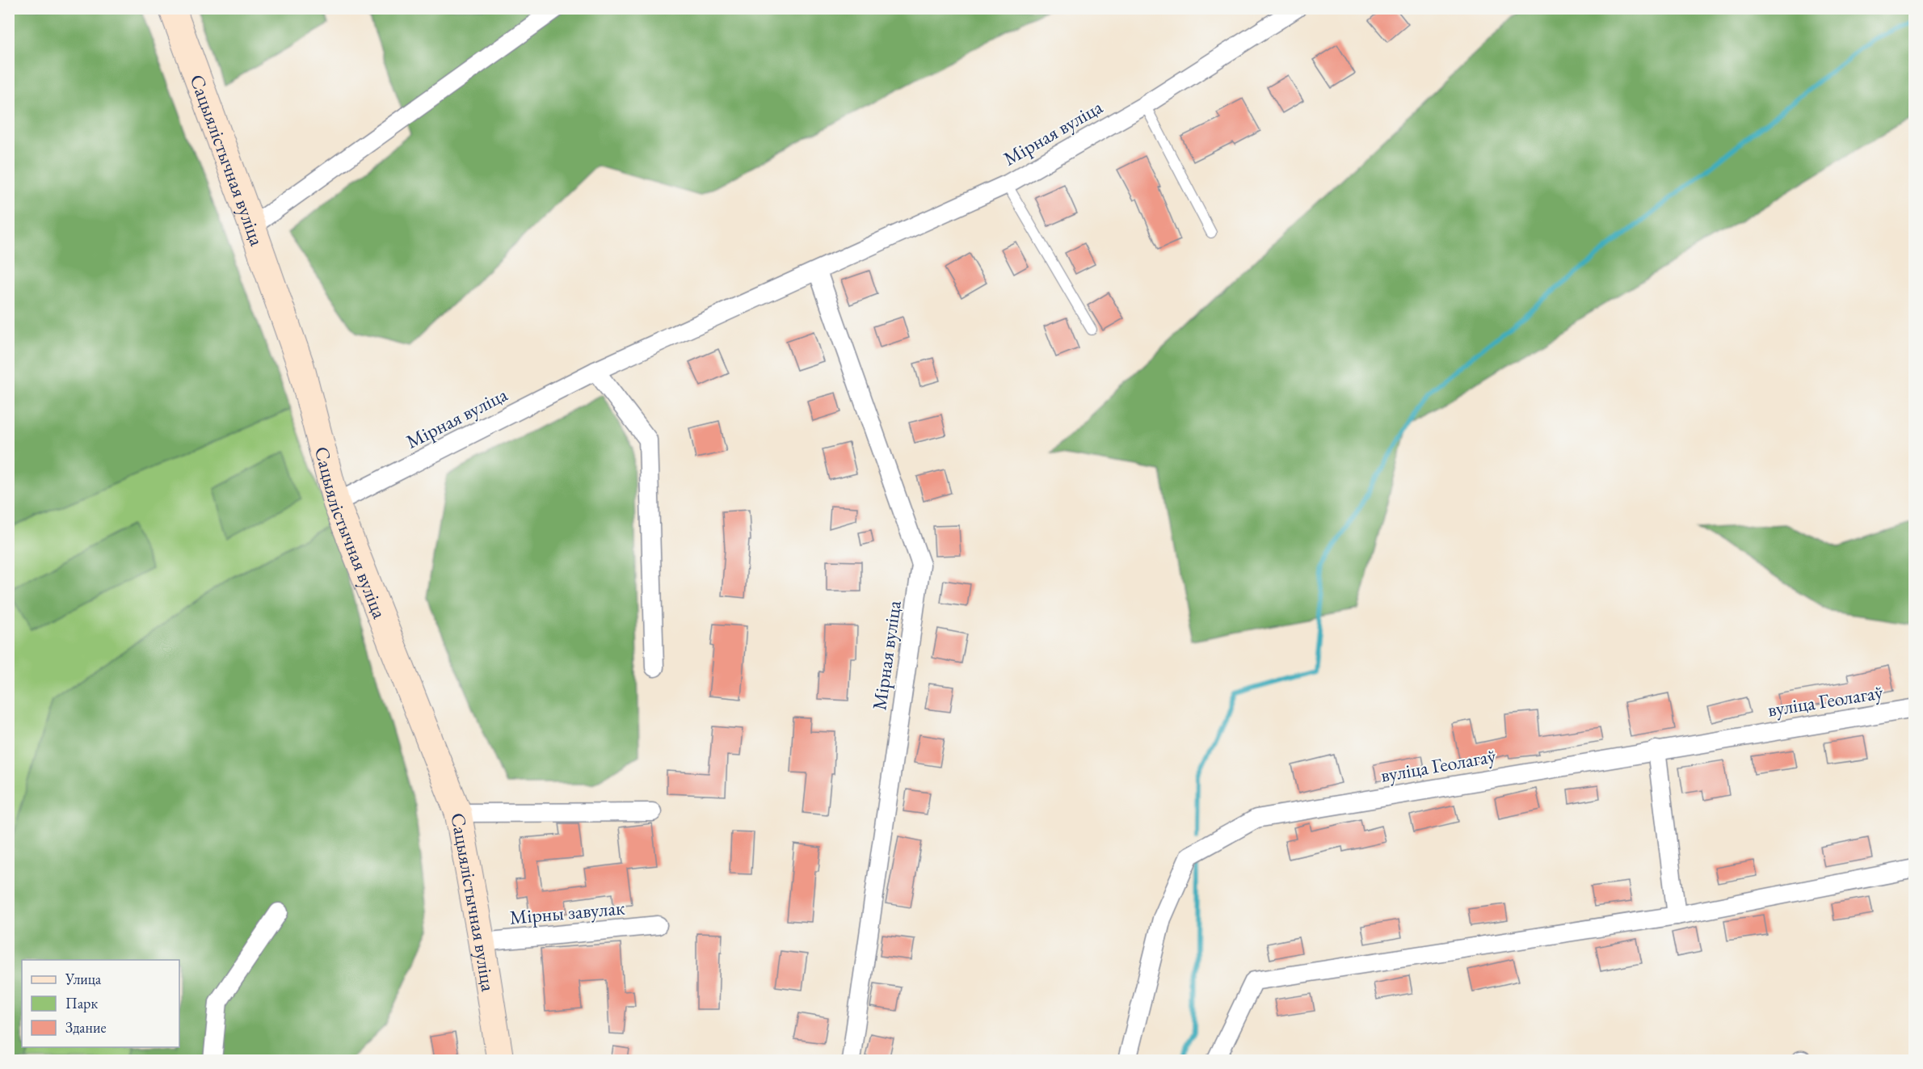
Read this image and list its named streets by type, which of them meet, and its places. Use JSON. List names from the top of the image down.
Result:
{
  "streets": {
    "main road": ["Сацыялістычная вуліца"],
    "street": ["Мірная вуліца", "вуліца Геолагаў", "Мірны завулак"]
  },
  "crossings": [
    ["Мірная вуліца", "Сацыялістычная вуліца"],
    ["Сацыялістычная вуліца", "Мірны завулак"]
  ],
  "legend": ["Улица", "Парк", "Здание"]
}
